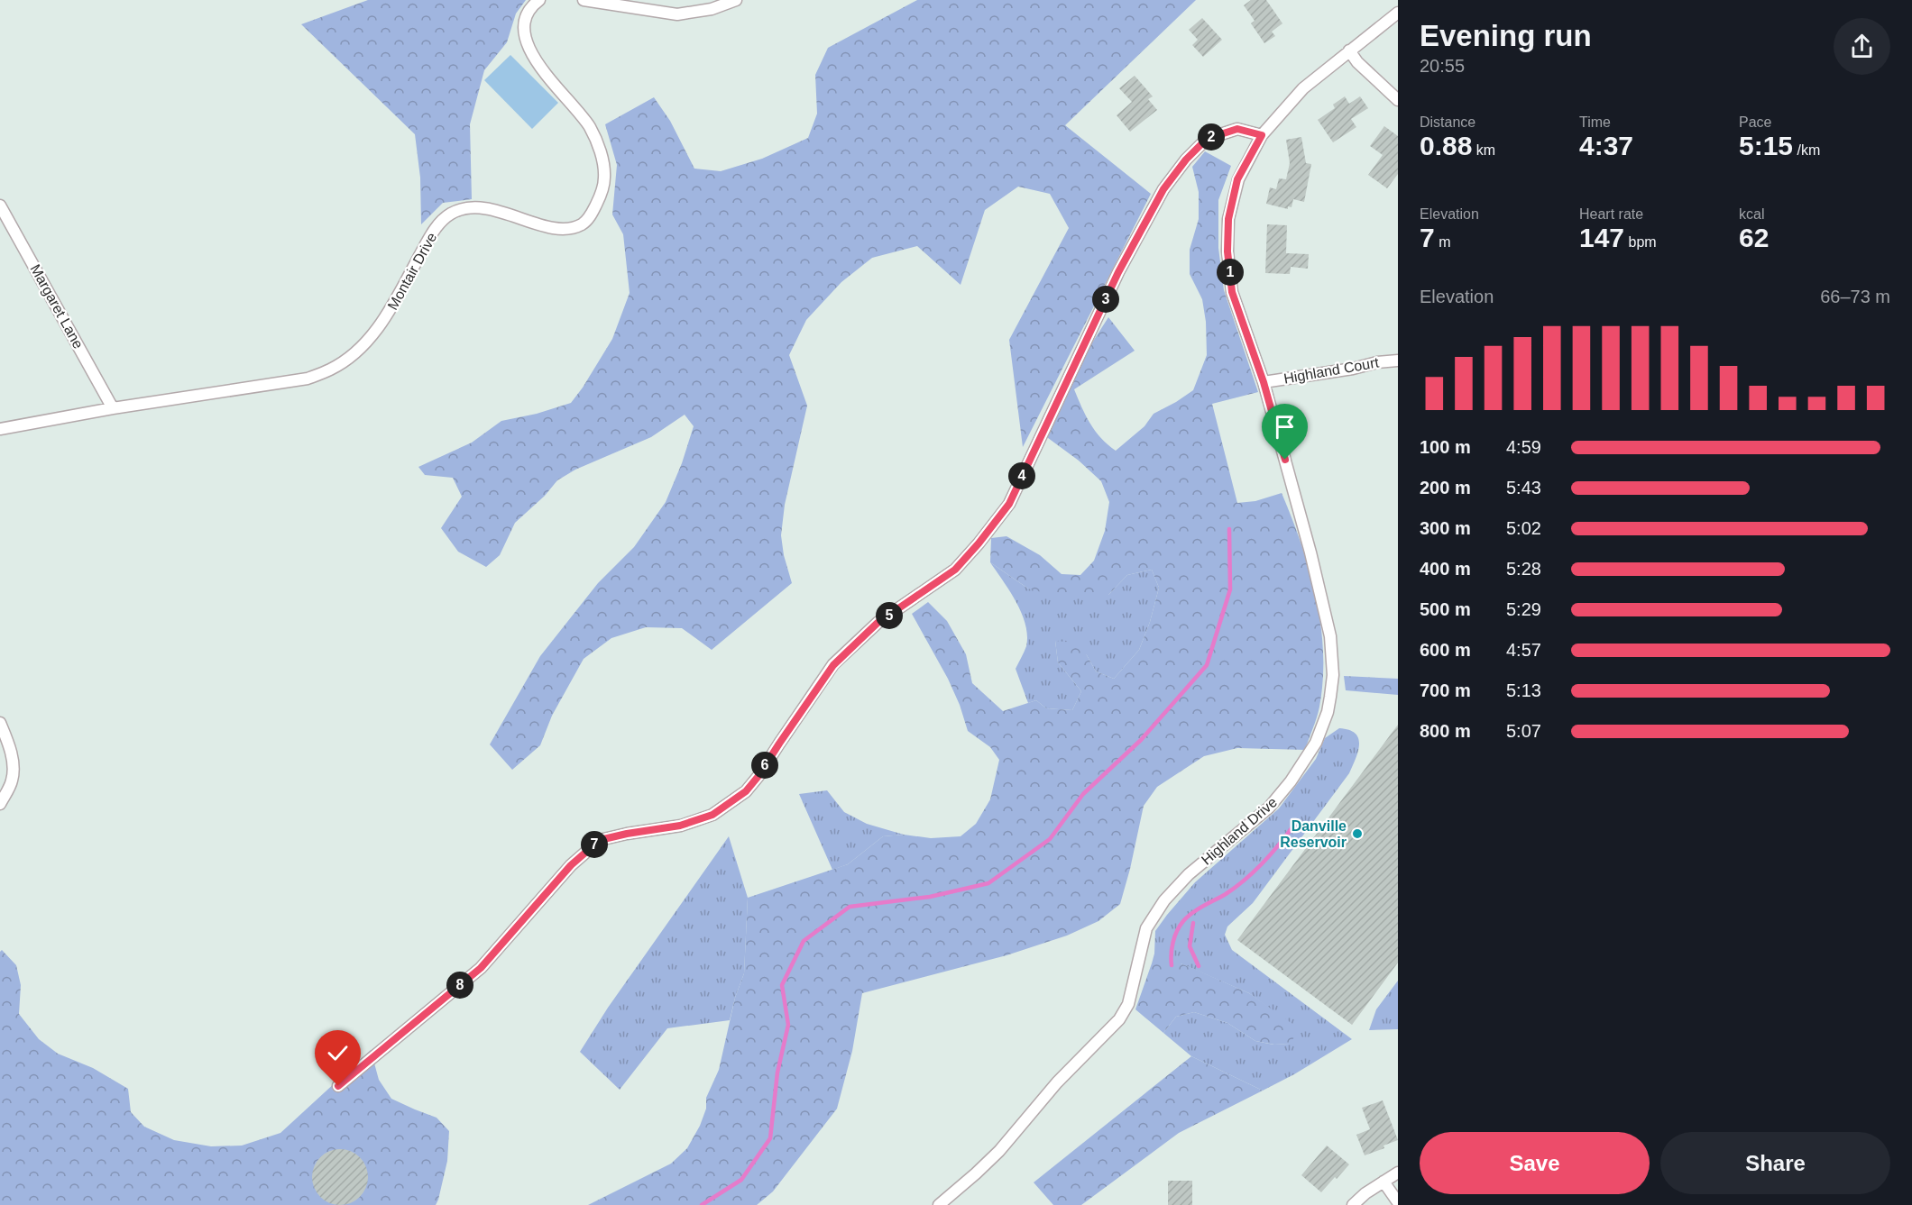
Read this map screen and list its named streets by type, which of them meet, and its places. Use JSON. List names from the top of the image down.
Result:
{
  "streets": {
    "street": [
      "Montair Drive",
      "Margaret Lane",
      "Highland Court",
      "Highland Drive"
    ]
  },
  "crossings": [
    ["Montair Drive", "Margaret Lane"],
    ["Highland Court", "Highland Drive"]
  ],
  "places": ["Danville Reservoir"],
  "page": {
    "heading": ["Evening run", "20:55"],
    "stats": [
      ["Distance", "0.88 km"],
      ["Time", "4:37"],
      ["Pace", "5:15 /km"],
      ["Elevation", "7 m"],
      ["Heart rate", "147 bpm"],
      ["kcal", "62"]
    ],
    "pins": [
      "2",
      "1",
      "3",
      "4",
      "5",
      "6",
      "7",
      "8"
    ],
    "chart": ["Elevation", "66–73 m"],
    "list": [
      {
        "name": "100 m",
        "note": "4:59"
      },
      {
        "name": "200 m",
        "note": "5:43"
      },
      {
        "name": "300 m",
        "note": "5:02"
      },
      {
        "name": "400 m",
        "note": "5:28"
      },
      {
        "name": "500 m",
        "note": "5:29"
      },
      {
        "name": "600 m",
        "note": "4:57"
      },
      {
        "name": "700 m",
        "note": "5:13"
      },
      {
        "name": "800 m",
        "note": "5:07"
      }
    ],
    "buttons": ["Save", "Share"]
  }
}
